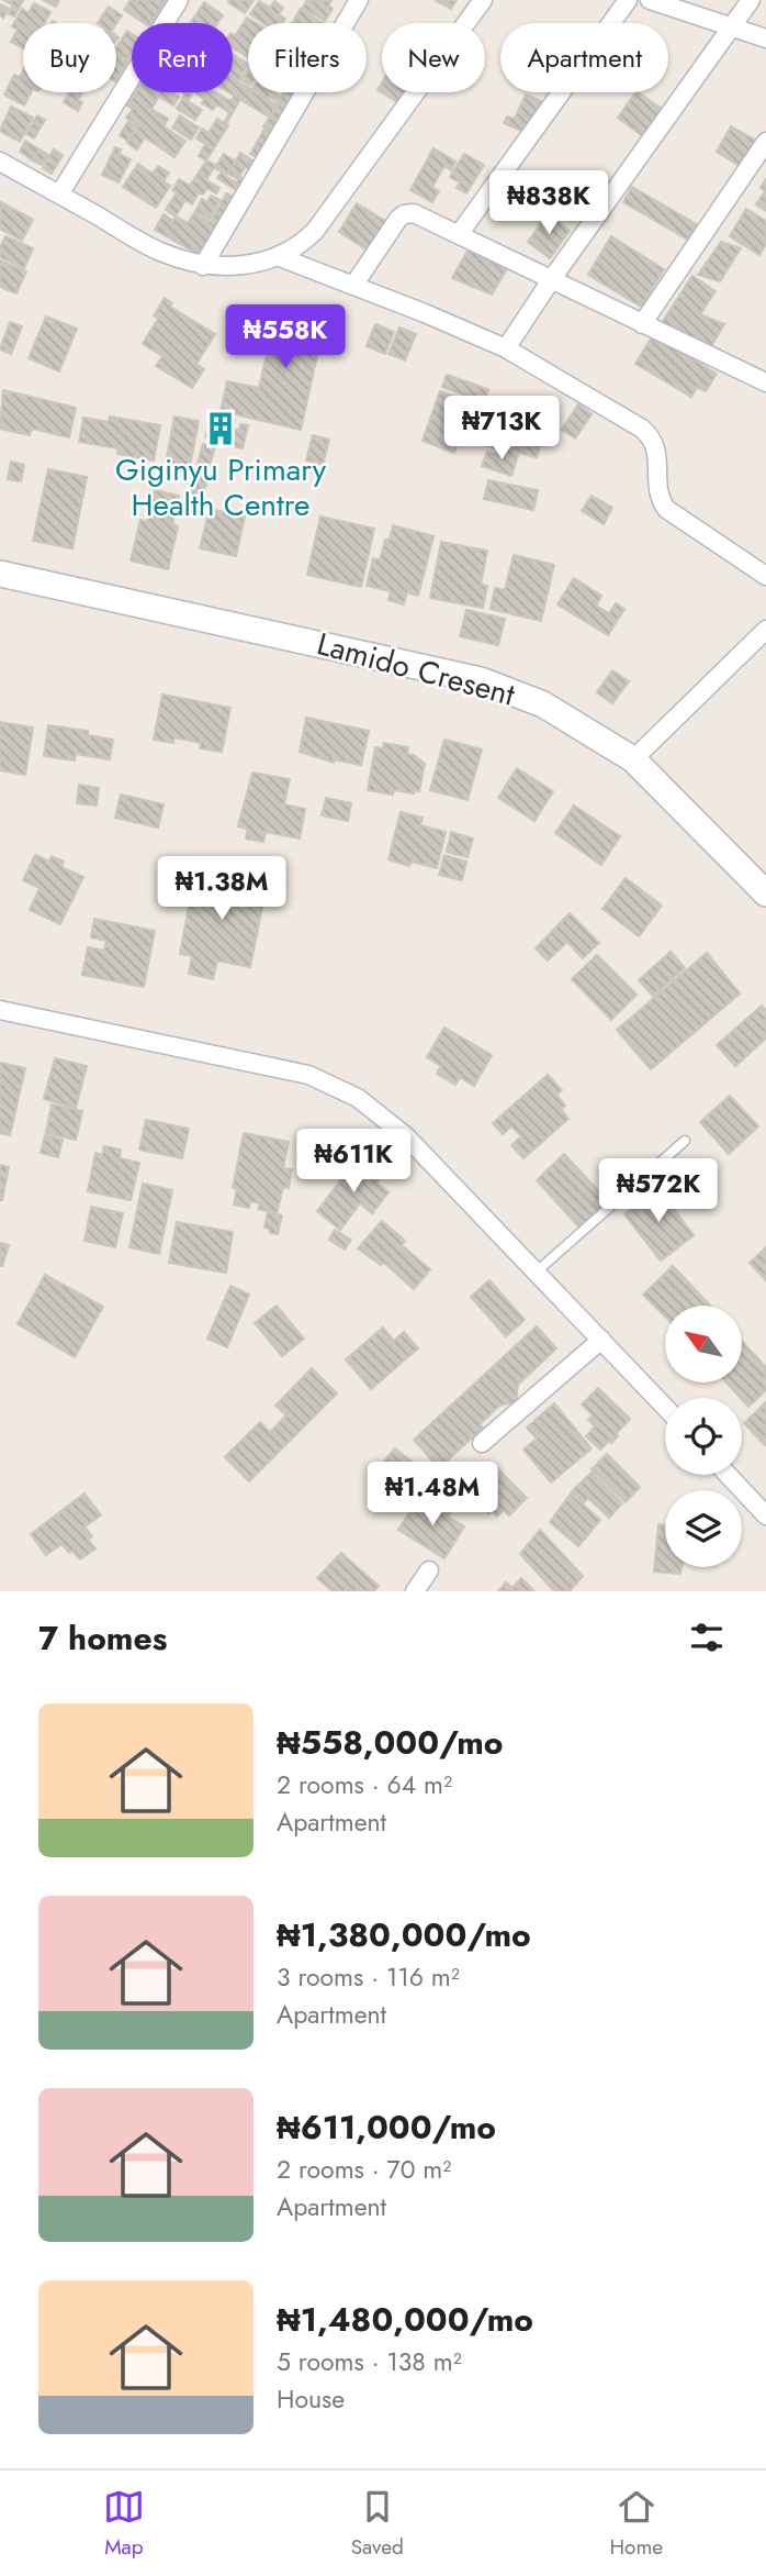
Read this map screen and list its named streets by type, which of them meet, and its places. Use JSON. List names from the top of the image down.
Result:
{
  "streets": {
    "street": ["Lamido Cresent"]
  },
  "places": {
    "building": ["Giginyu Primary Health Centre"]
  },
  "north": "top left",
  "page": {
    "chip": [
      "Buy",
      "Rent",
      "Filters",
      "New",
      "Apartment"
    ],
    "price": [
      "₦838K",
      "₦558K",
      "₦713K",
      "₦1.38M",
      "₦611K",
      "₦572K",
      "₦1.48M"
    ],
    "heading": "7 homes",
    "list": [
      {
        "name": "₦558,000/mo",
        "note": "2 rooms · 64 m² · Apartment"
      },
      {
        "name": "₦1,380,000/mo",
        "note": "3 rooms · 116 m² · Apartment"
      },
      {
        "name": "₦611,000/mo",
        "note": "2 rooms · 70 m² · Apartment"
      },
      {
        "name": "₦1,480,000/mo",
        "note": "5 rooms · 138 m² · House"
      }
    ],
    "tabs": ["Map", "Saved", "Home"]
  }
}
